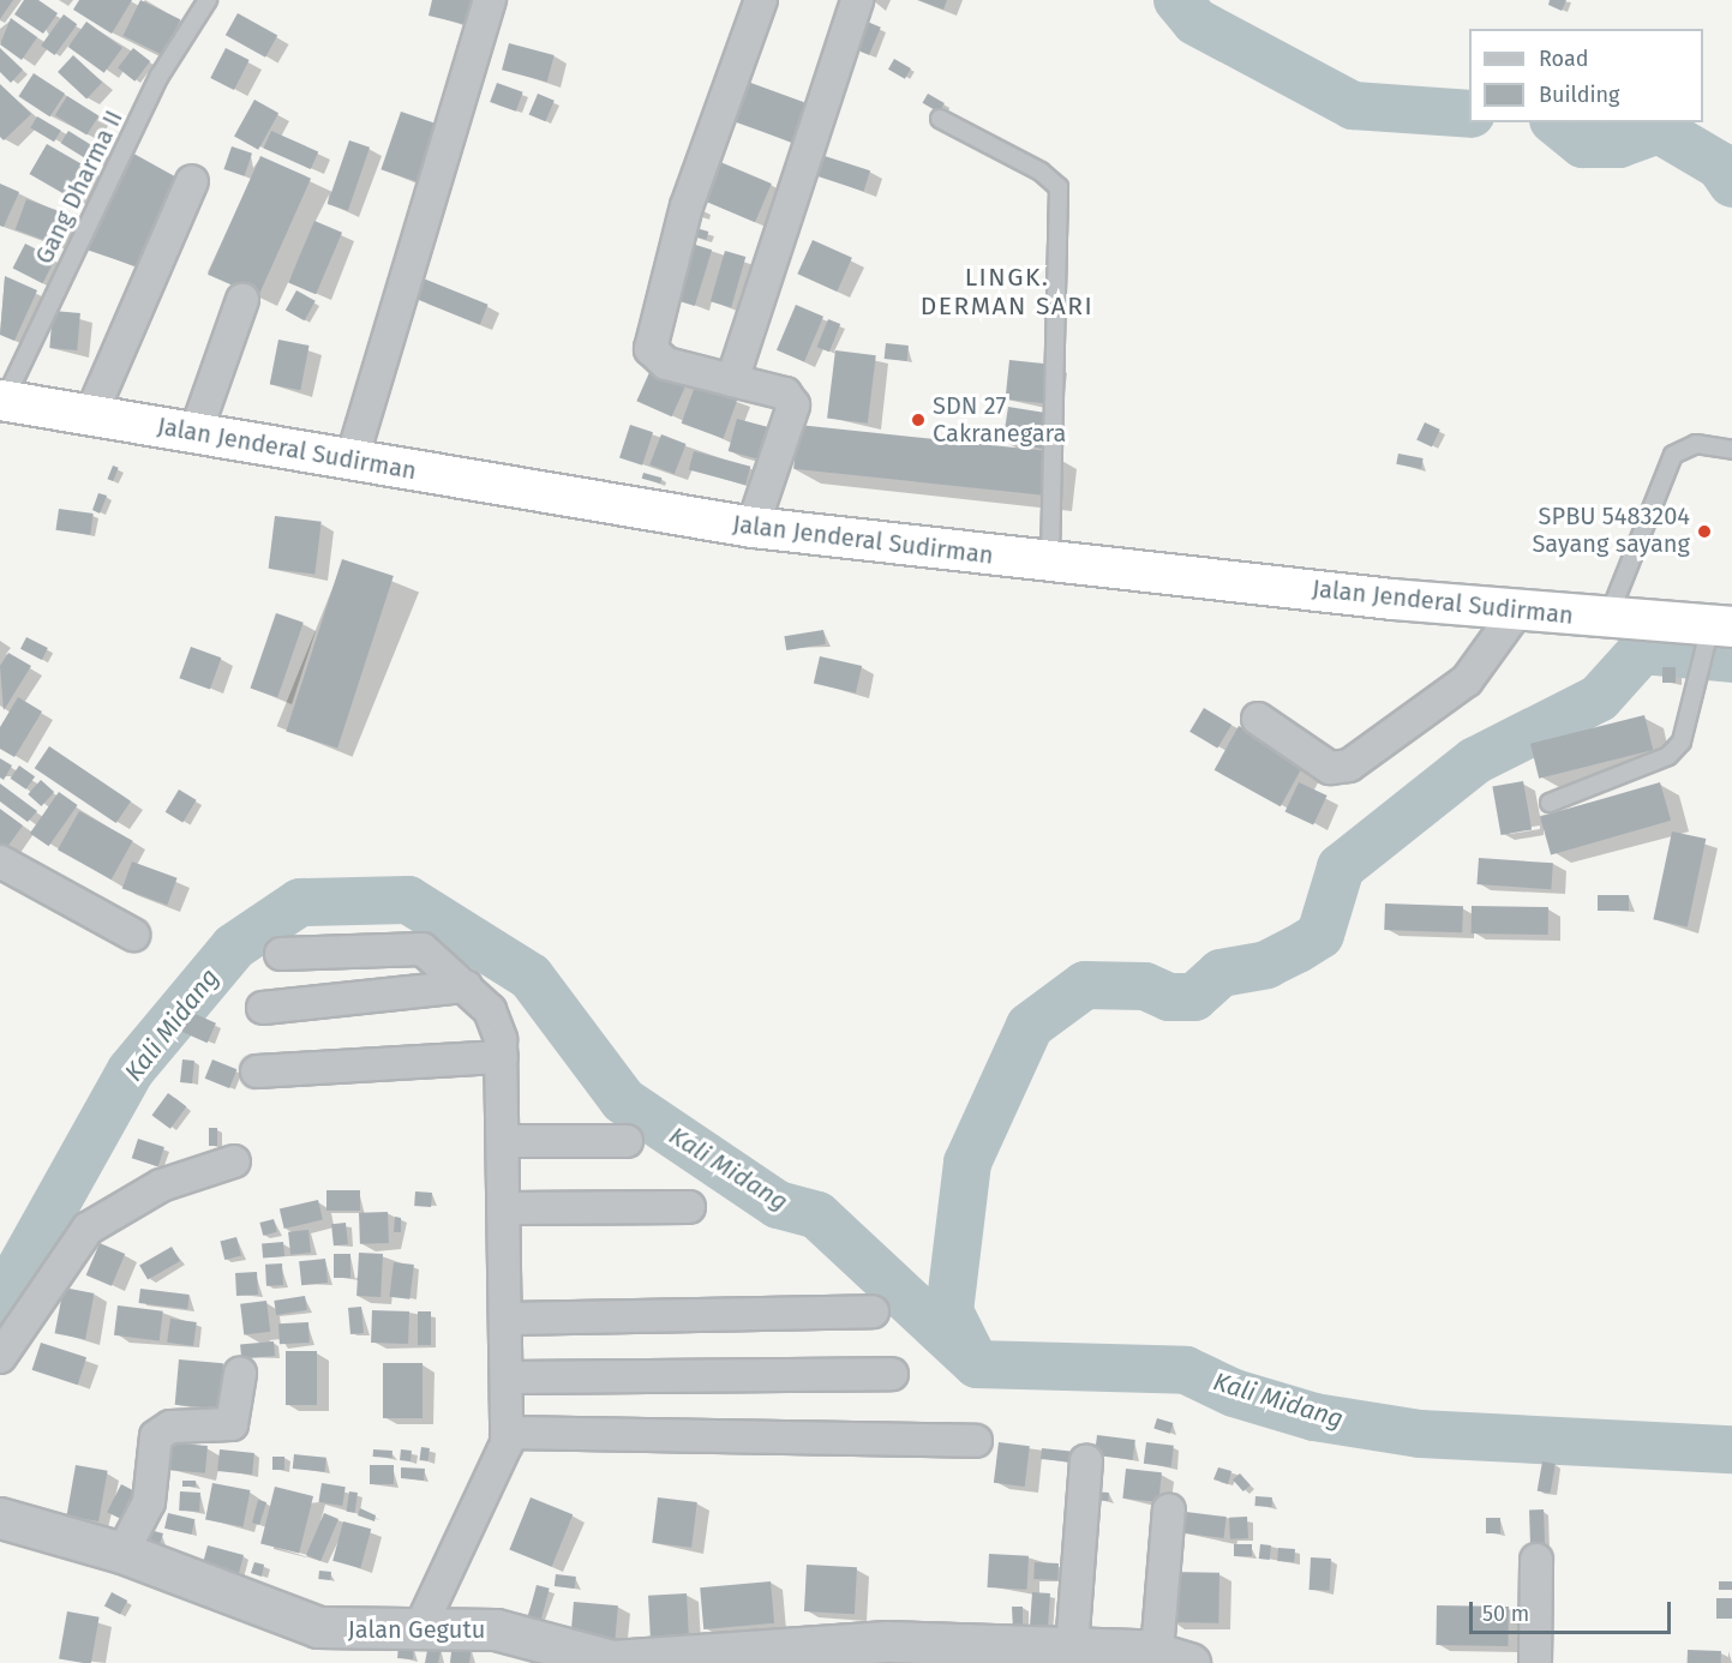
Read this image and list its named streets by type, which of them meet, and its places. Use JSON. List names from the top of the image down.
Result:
{
  "streets": {
    "highway": ["Jalan Jenderal Sudirman"],
    "street": ["Jalan Gegutu"],
    "lane": ["Gang Dharma II"]
  },
  "crossings": [
    ["Gang Dharma II", "Jalan Jenderal Sudirman"]
  ],
  "districts": ["LINGK. DERMAN SARI"],
  "water": ["Kali Midang"],
  "places": ["SDN 27 Cakranegara", "SPBU 5483204 Sayang sayang"],
  "legend": ["Road", "Building"],
  "scale_bar": "50 m"
}
